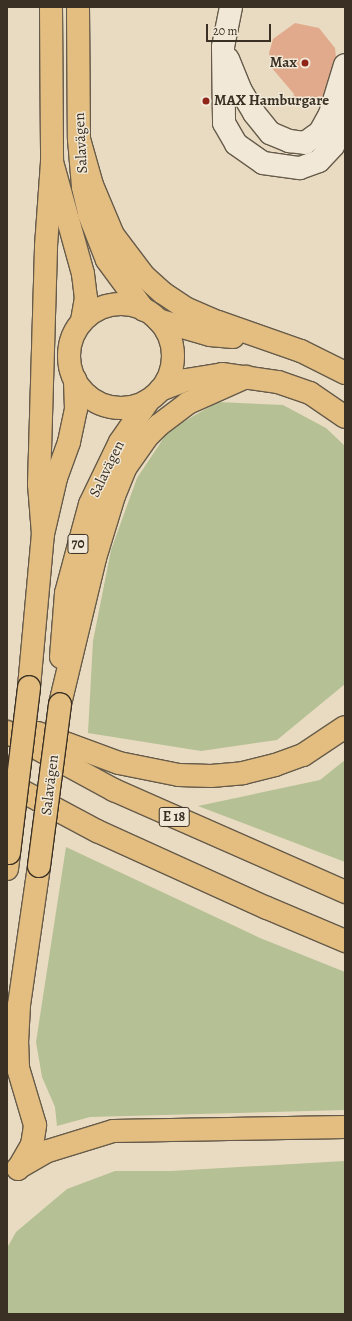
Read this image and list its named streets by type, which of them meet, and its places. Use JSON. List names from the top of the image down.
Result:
{
  "streets": {
    "main road": ["Salavägen", "70", "E 18"]
  },
  "places": ["Max", "MAX Hamburgare"],
  "scale_bar": "20 m"
}
